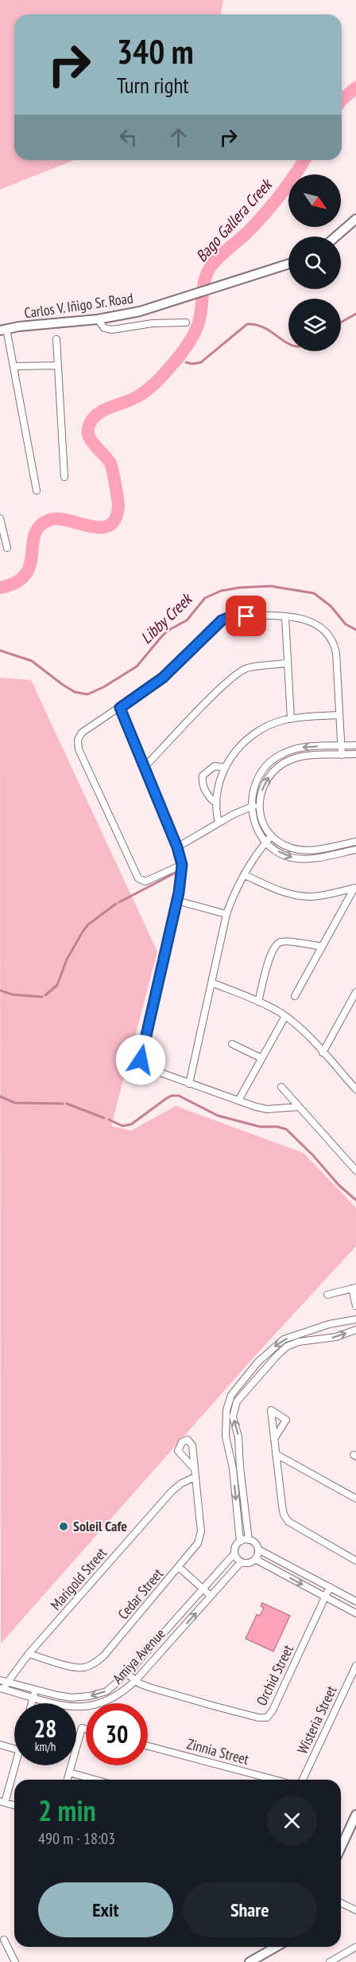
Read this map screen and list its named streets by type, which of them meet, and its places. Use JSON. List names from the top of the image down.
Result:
{
  "streets": {
    "main road": ["Carlos V. Iñigo Sr. Road"],
    "street": [
      "Marigold Street",
      "Cedar Street",
      "Amiya Avenue",
      "Orchid Street",
      "Wisteria Street",
      "Zinnia Street"
    ]
  },
  "crossings": [
    ["Marigold Street", "Cedar Street"],
    ["Marigold Street", "Amiya Avenue"],
    ["Amiya Avenue", "Orchid Street"]
  ],
  "water": ["Bago Gallera Creek", "Libby Creek"],
  "places": ["Soleil Cafe"],
  "north": "bottom right",
  "page": {
    "turn": ["340 m", "Turn right"],
    "speed": "28 km/h",
    "limit": "30",
    "heading": ["2 min", "490 m · 18:03"],
    "buttons": ["Exit", "Share"]
  }
}
